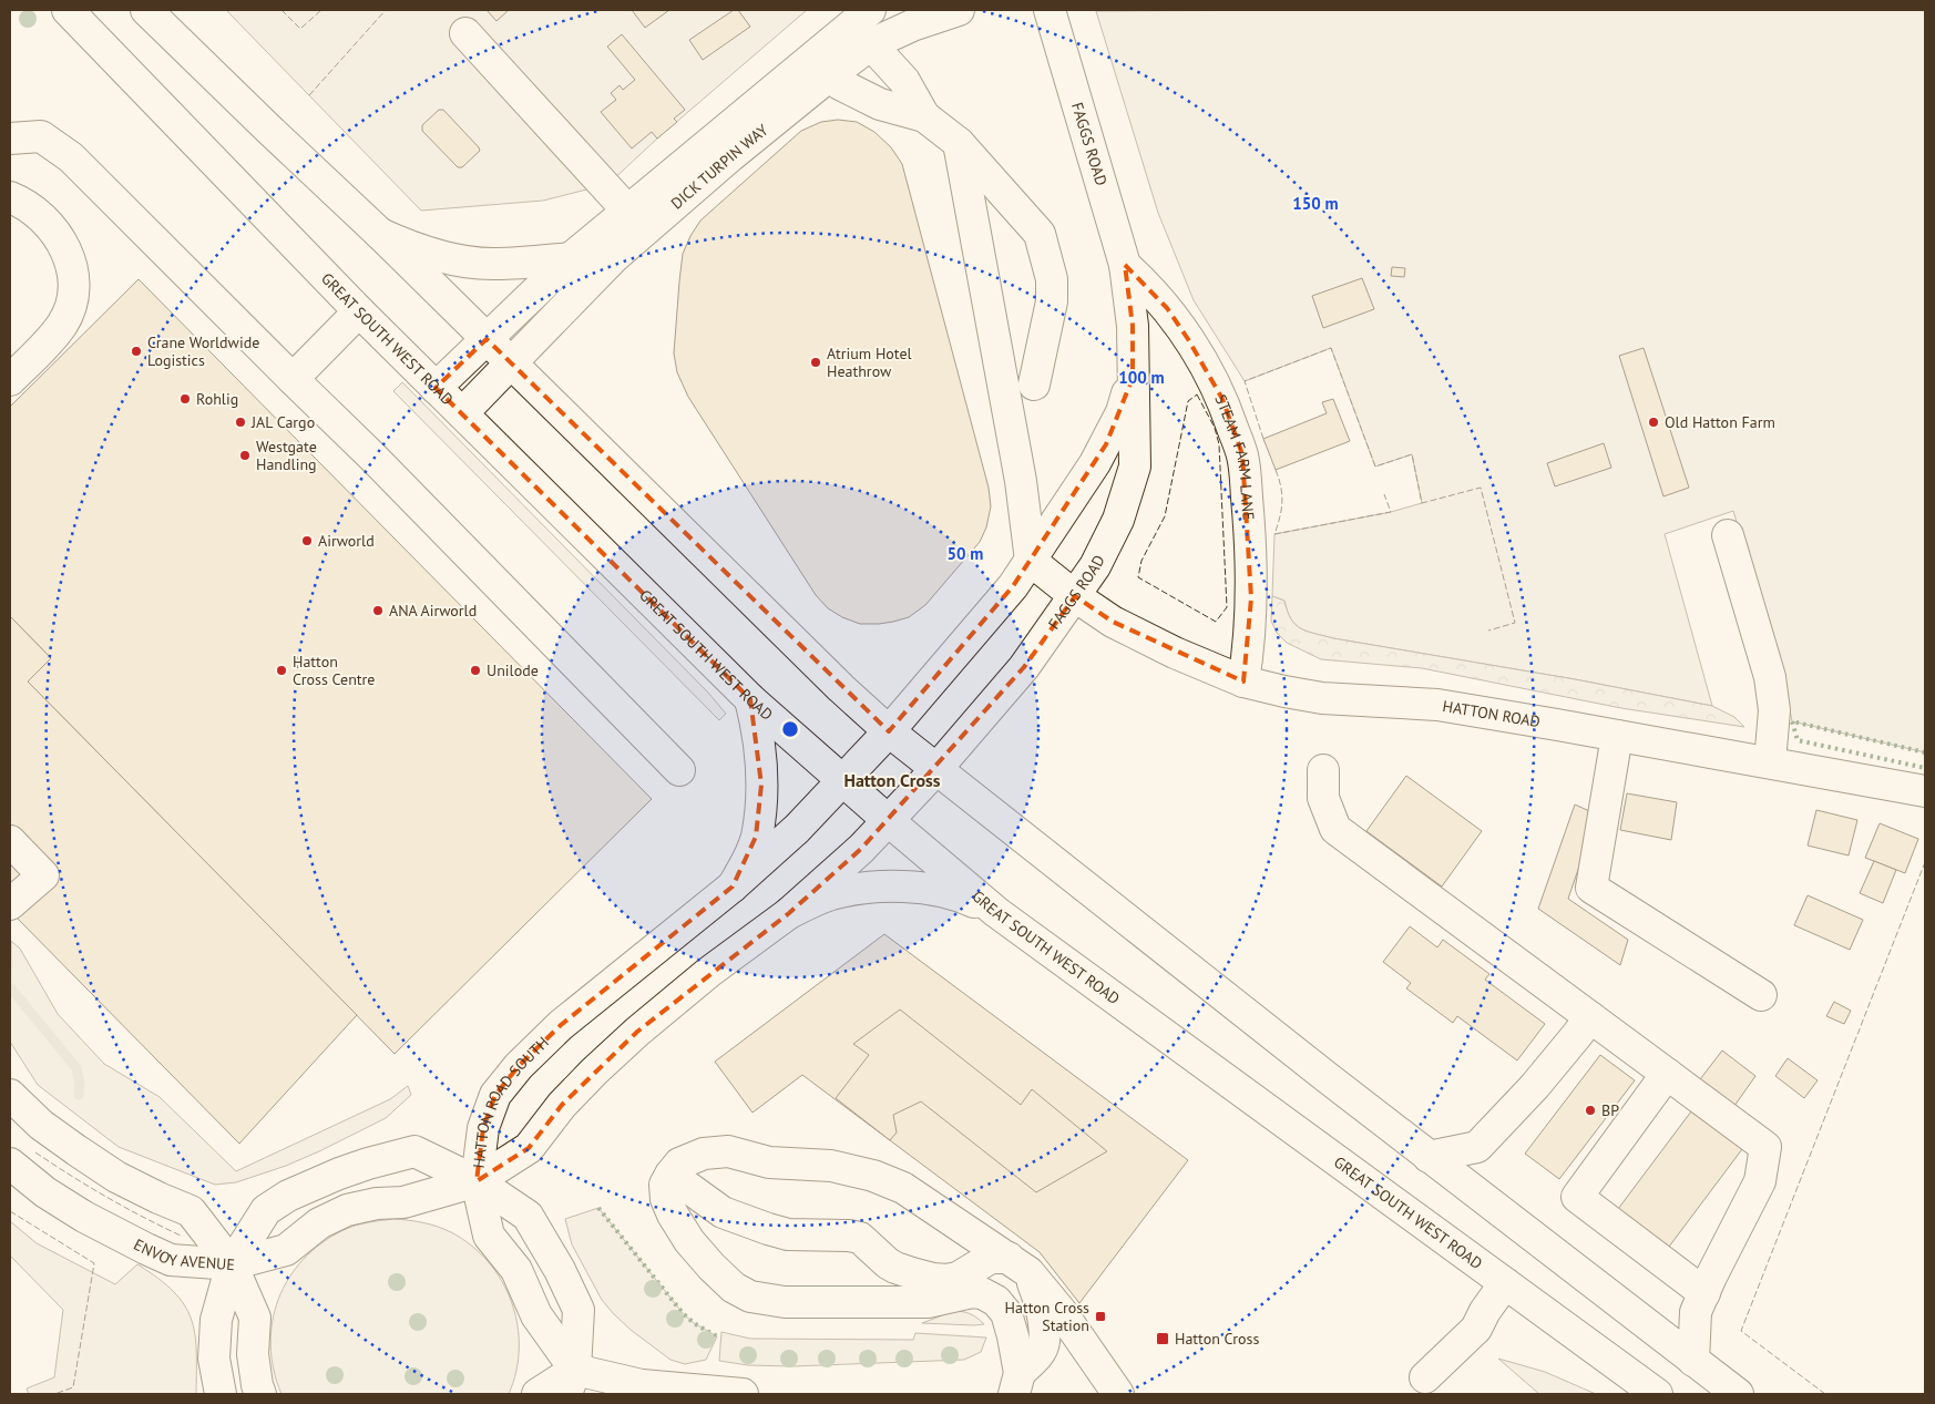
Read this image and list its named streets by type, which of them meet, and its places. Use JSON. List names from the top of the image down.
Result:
{
  "streets": {
    "main road": [
      "FAGGS ROAD",
      "DICK TURPIN WAY",
      "GREAT SOUTH WEST ROAD",
      "STEAM FARM LANE",
      "HATTON ROAD",
      "HATTON ROAD SOUTH",
      "ENVOY AVENUE"
    ]
  },
  "crossings": [
    ["FAGGS ROAD", "GREAT SOUTH WEST ROAD"],
    ["FAGGS ROAD", "STEAM FARM LANE"],
    ["FAGGS ROAD", "HATTON ROAD"],
    ["FAGGS ROAD", "HATTON ROAD SOUTH"],
    ["DICK TURPIN WAY", "GREAT SOUTH WEST ROAD"],
    ["GREAT SOUTH WEST ROAD", "HATTON ROAD SOUTH"],
    ["STEAM FARM LANE", "HATTON ROAD"]
  ],
  "districts": ["Hatton Cross"],
  "places": {
    "other": [
      "Crane Worldwide Logistics",
      "Atrium Hotel Heathrow",
      "Rohlig",
      "JAL Cargo",
      "Old Hatton Farm",
      "Westgate Handling",
      "Airworld",
      "ANA Airworld",
      "Hatton Cross Centre",
      "Unilode",
      "BP"
    ],
    "transit": ["Hatton Cross Station", "Hatton Cross"]
  },
  "rings": ["150 m", "100 m", "50 m"]
}
